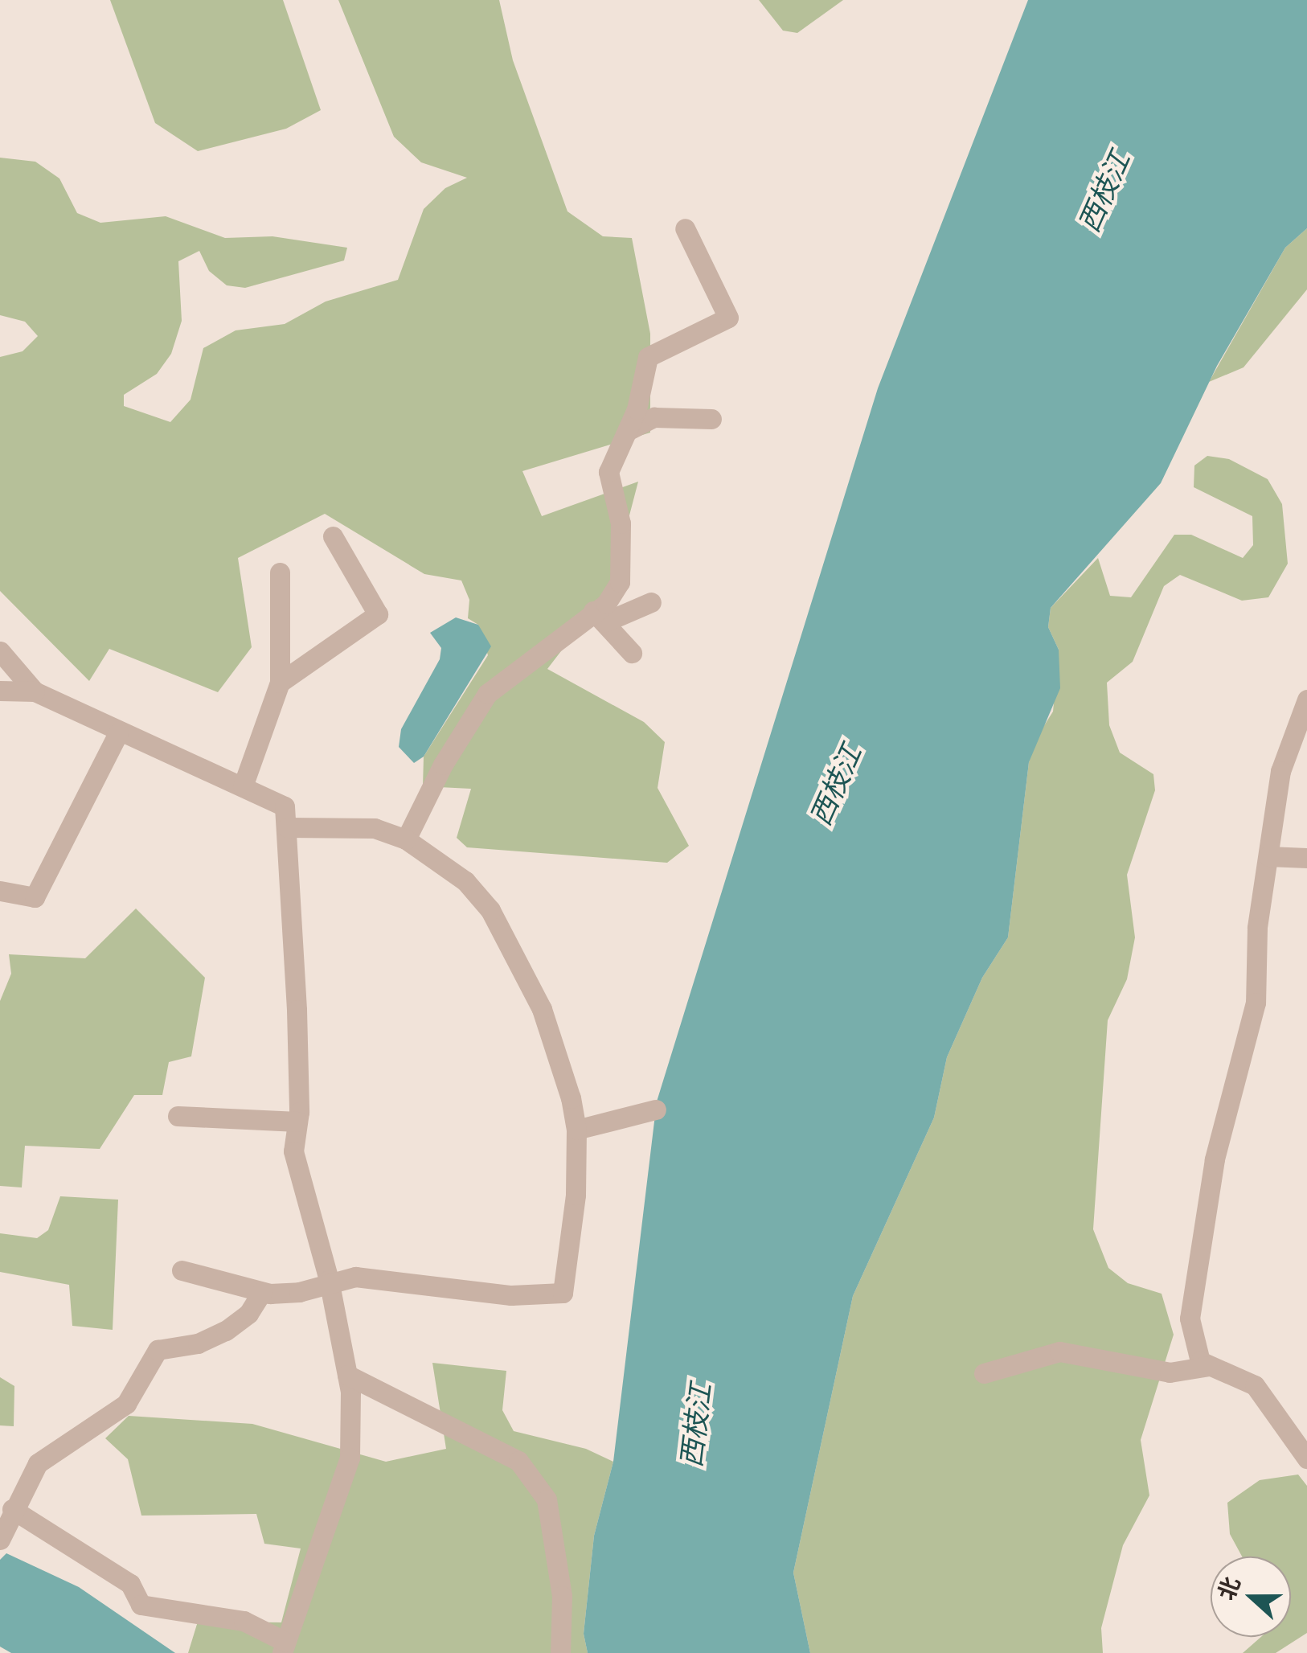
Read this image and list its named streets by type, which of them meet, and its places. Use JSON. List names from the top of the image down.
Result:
{
  "water": ["西枝江"],
  "north": "left"
}
